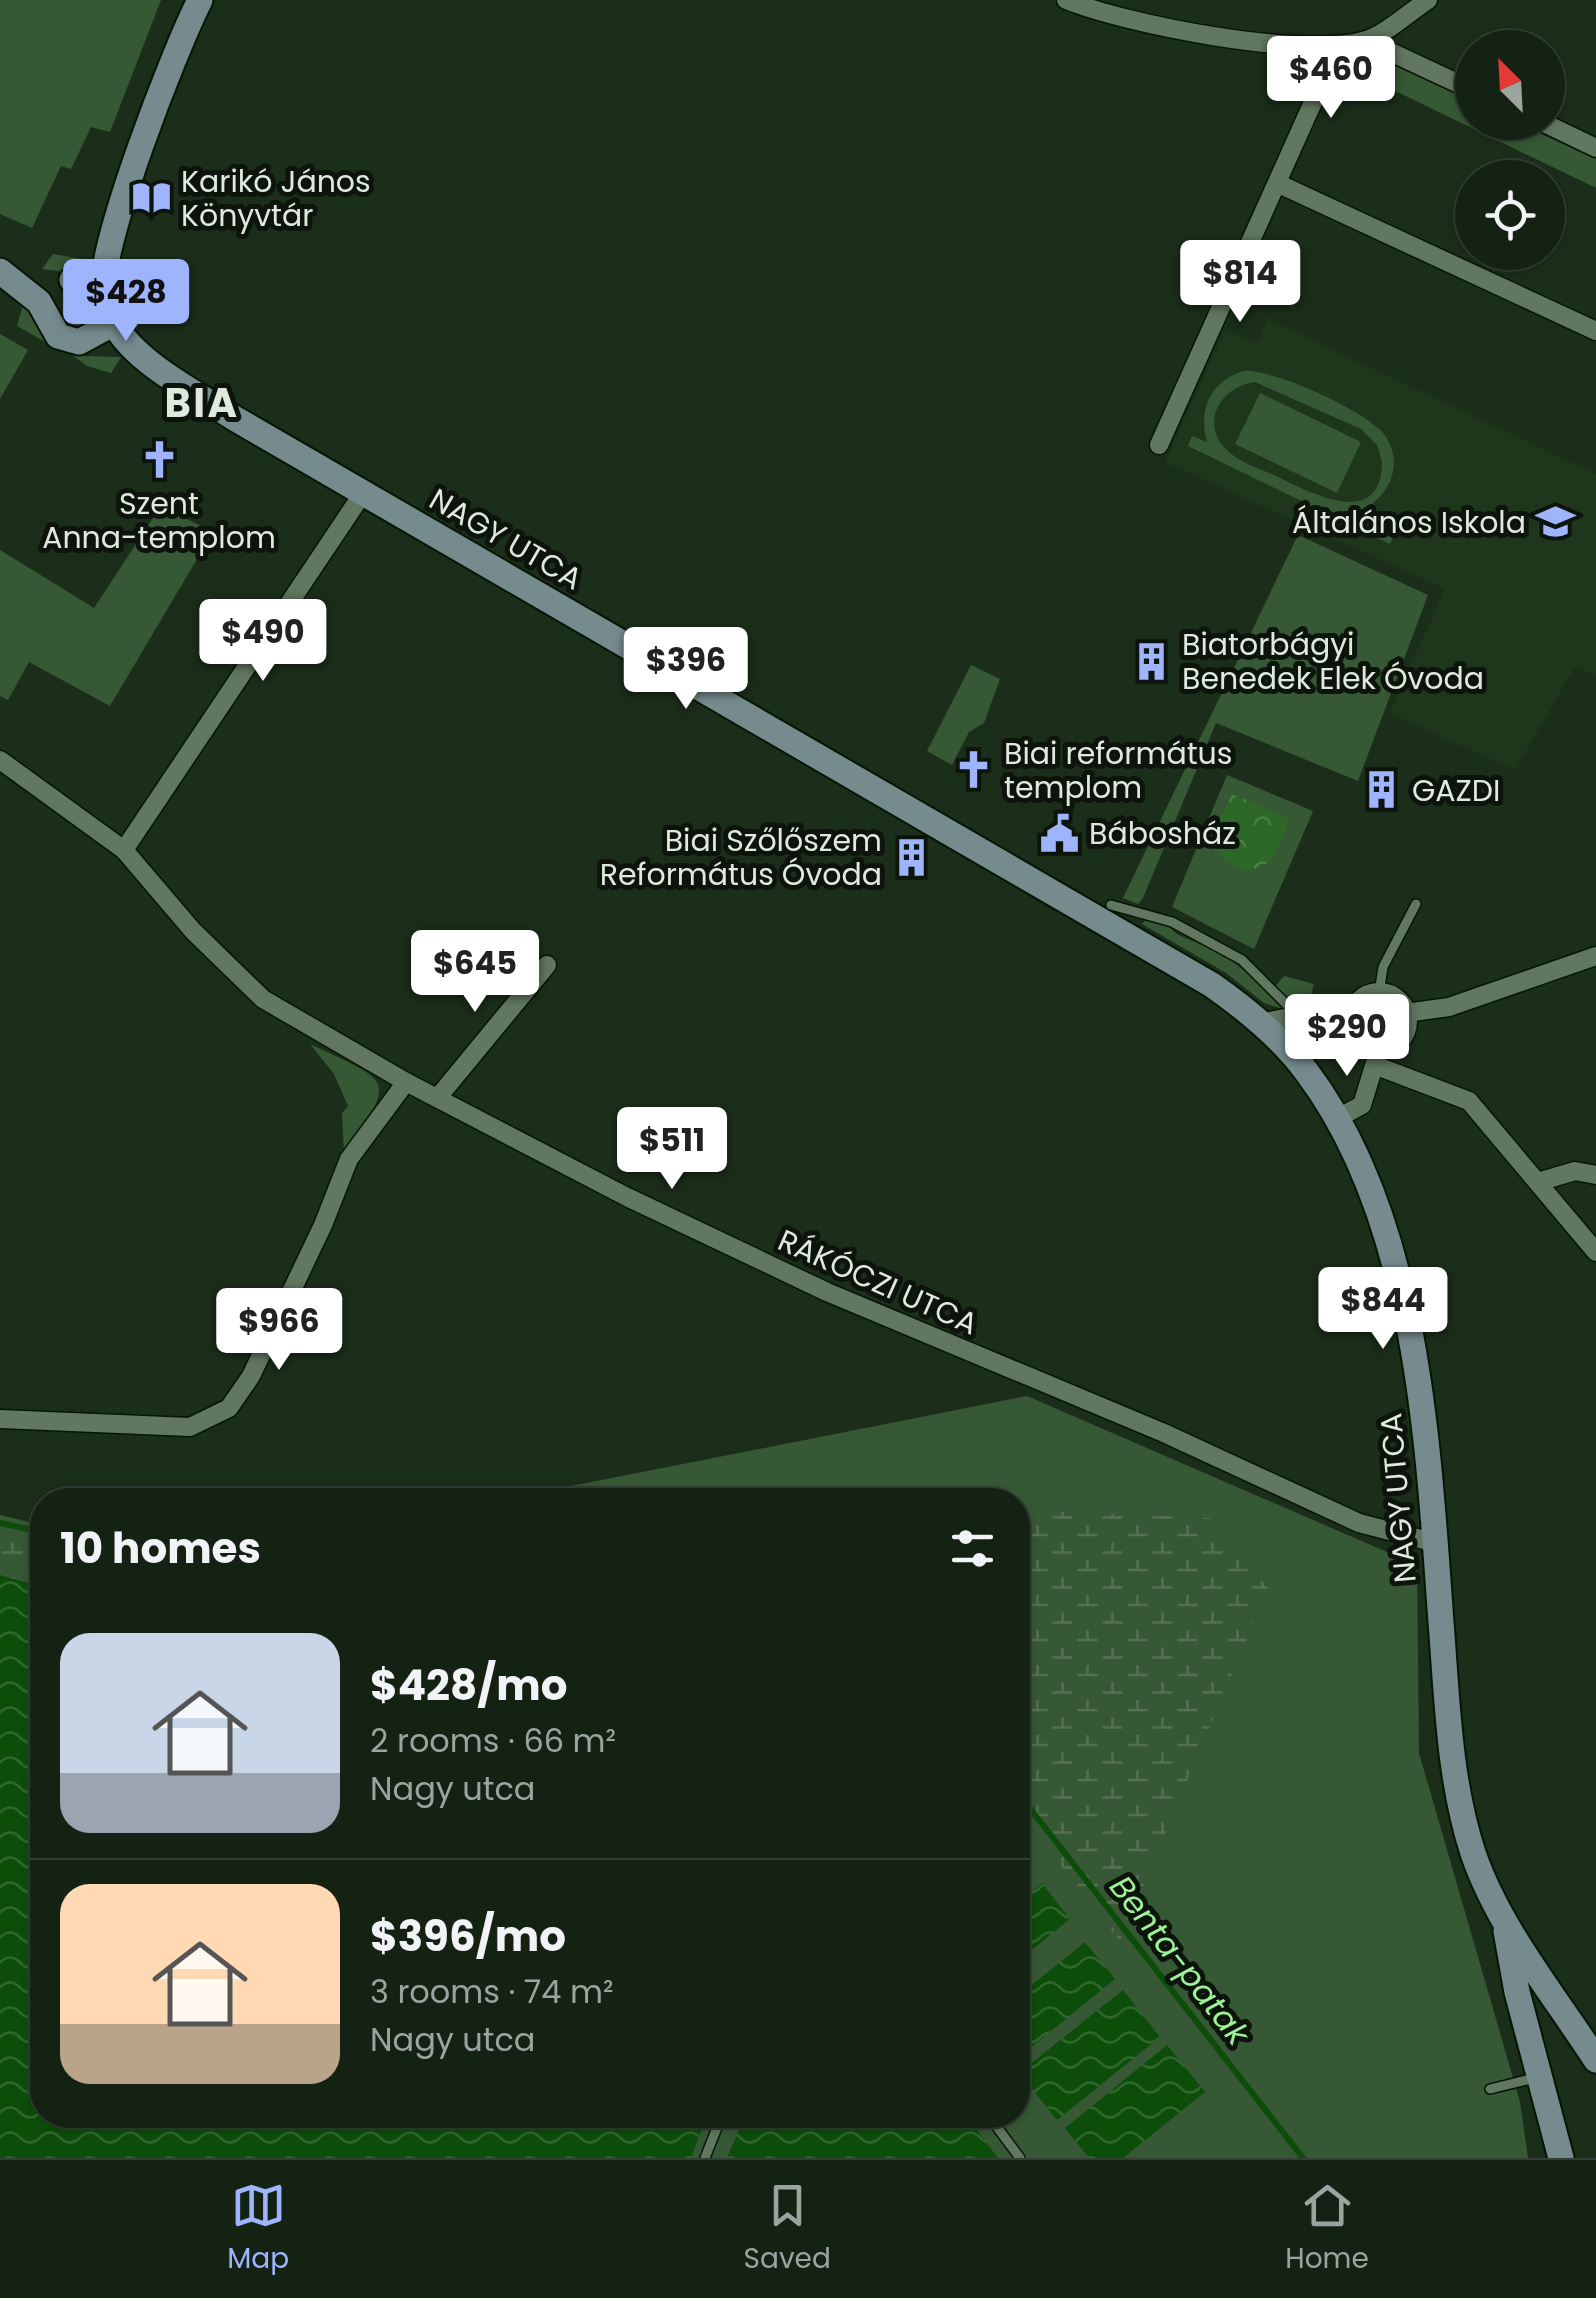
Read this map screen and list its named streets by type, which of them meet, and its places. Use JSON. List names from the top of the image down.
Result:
{
  "streets": {
    "main road": ["NAGY UTCA"],
    "street": ["RÁKÓCZI UTCA"]
  },
  "crossings": [
    ["NAGY UTCA", "RÁKÓCZI UTCA"]
  ],
  "districts": ["BIA"],
  "water": ["Benta-patak"],
  "places": {
    "library": ["Karikó János Könyvtár"],
    "church": ["Szent Anna-templom", "Biai református templom"],
    "school or university": ["Általános Iskola"],
    "building": ["Biatorbágyi Benedek Elek Óvoda", "GAZDI", "Biai Szőlőszem Református Óvoda"],
    "public building": ["Bábosház"]
  },
  "north": "top left",
  "page": {
    "price": [
      "$460",
      "$814",
      "$428",
      "$490",
      "$396",
      "$645",
      "$290",
      "$511",
      "$844",
      "$966"
    ],
    "heading": "10 homes",
    "list": [
      {
        "name": "$428/mo",
        "note": "2 rooms · 66 m² · Nagy utca"
      },
      {
        "name": "$396/mo",
        "note": "3 rooms · 74 m² · Nagy utca"
      }
    ],
    "tabs": ["Map", "Saved", "Home"]
  }
}
